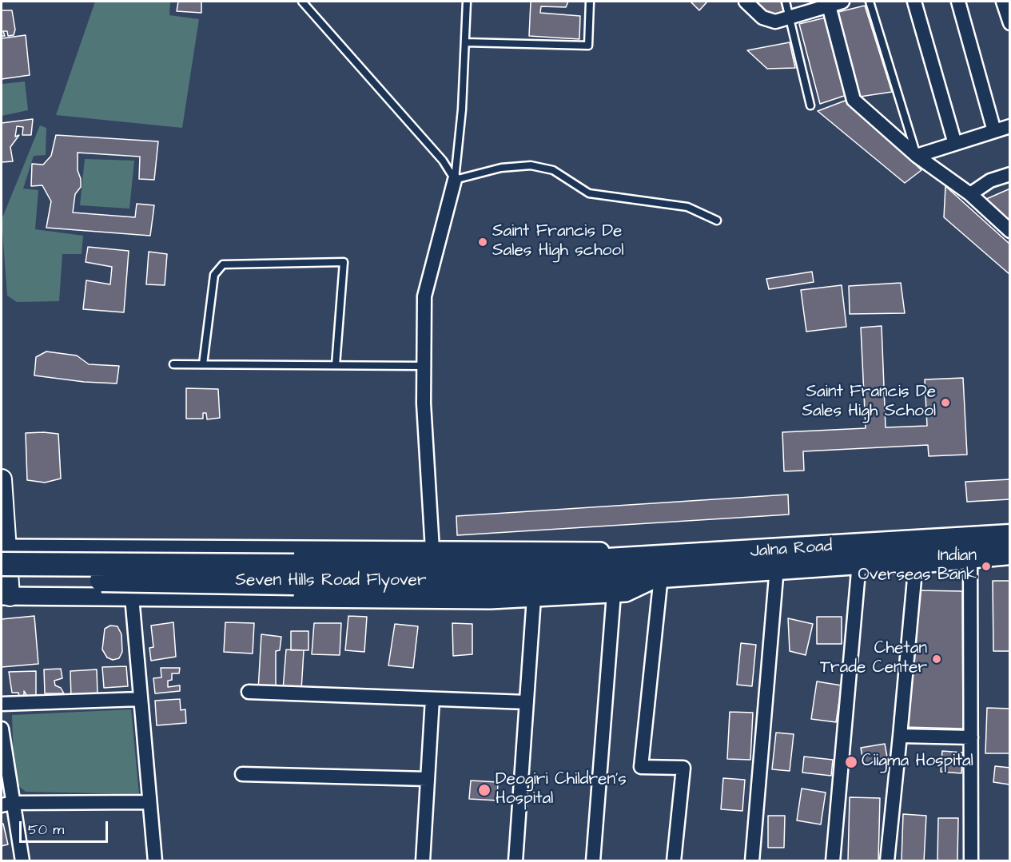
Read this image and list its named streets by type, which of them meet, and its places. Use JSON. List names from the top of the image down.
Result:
{
  "streets": {
    "highway": ["Jalna Road", "Seven Hills Road Flyover"]
  },
  "crossings": [
    ["Jalna Road", "Seven Hills Road Flyover"]
  ],
  "places": [
    "Saint Francis De Sales High school",
    "Saint Francis De Sales High School",
    "Indian Overseas Bank",
    "Chetan Trade Center",
    "Ciigma Hospital",
    "Deogiri Children's Hospital"
  ],
  "scale_bar": "50 m"
}
